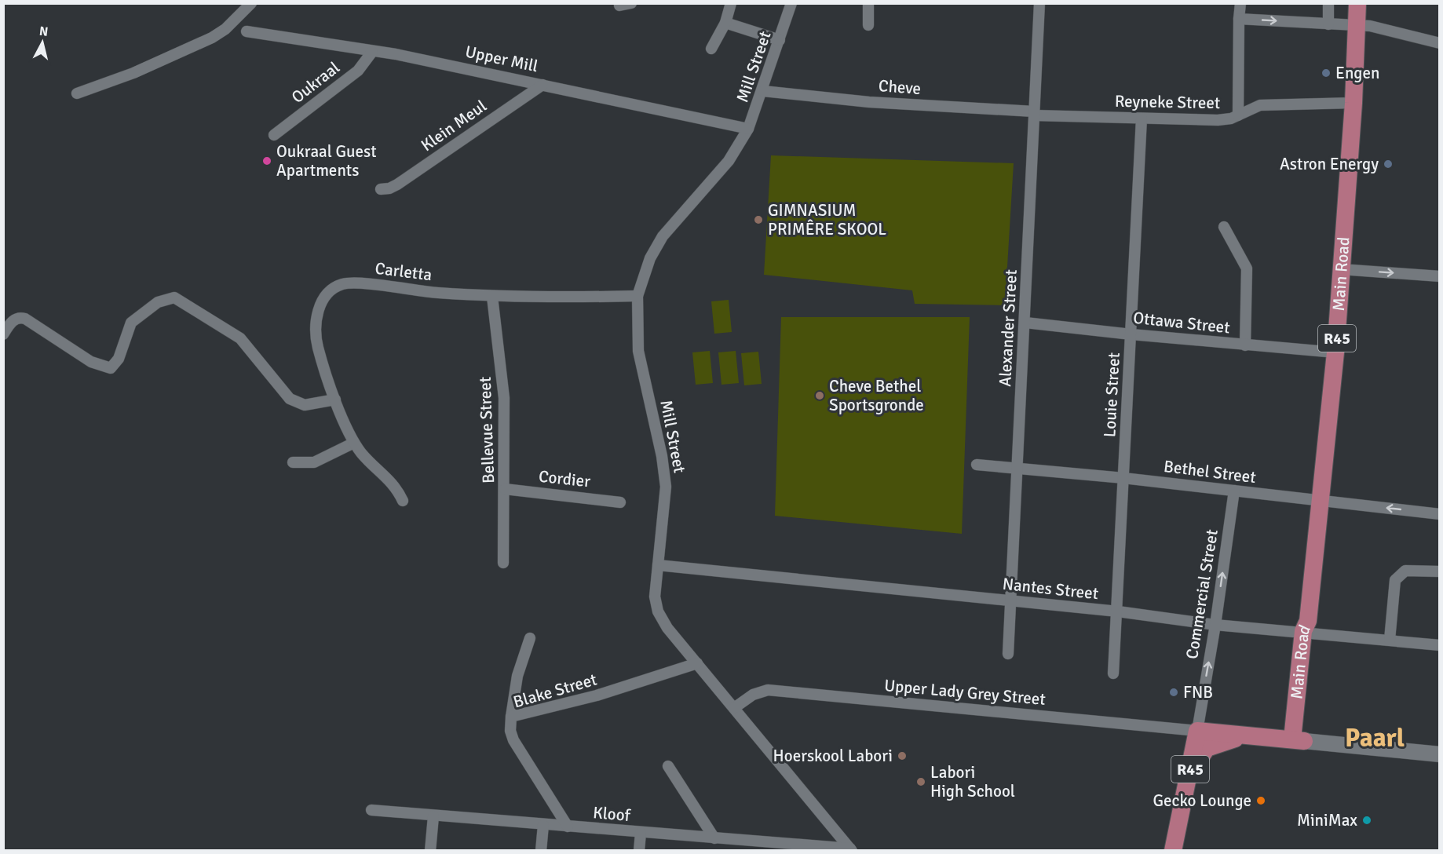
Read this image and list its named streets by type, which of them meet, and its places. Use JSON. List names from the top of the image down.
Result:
{
  "streets": {
    "main road": ["Main Road", "R45"],
    "street": [
      "Upper Mill",
      "Mill Street",
      "Oukraal",
      "Cheve",
      "Reyneke Street",
      "Klein Meul",
      "Carletta",
      "Ottawa Street",
      "Alexander Street",
      "Louie Street",
      "Bellevue Street",
      "Bethel Street",
      "Cordier",
      "Nantes Street",
      "Commercial Street",
      "Blake Street",
      "Upper Lady Grey Street",
      "Kloof"
    ]
  },
  "crossings": [
    ["Upper Mill", "Mill Street"],
    ["Upper Mill", "Oukraal"],
    ["Upper Mill", "Klein Meul"],
    ["Mill Street", "Cheve"],
    ["Mill Street", "Carletta"],
    ["Mill Street", "Nantes Street"],
    ["Mill Street", "Blake Street"],
    ["Mill Street", "Upper Lady Grey Street"],
    ["Mill Street", "Kloof"],
    ["Cheve", "Reyneke Street"],
    ["Cheve", "Alexander Street"],
    ["Reyneke Street", "Main Road"],
    ["Reyneke Street", "Alexander Street"],
    ["Reyneke Street", "Louie Street"],
    ["Carletta", "Bellevue Street"],
    ["Main Road", "Ottawa Street"],
    ["Main Road", "R45"],
    ["Main Road", "Bethel Street"],
    ["Main Road", "Nantes Street"],
    ["Ottawa Street", "Alexander Street"],
    ["Ottawa Street", "Louie Street"],
    ["Alexander Street", "Bethel Street"],
    ["Alexander Street", "Nantes Street"],
    ["R45", "Commercial Street"],
    ["R45", "Upper Lady Grey Street"],
    ["Louie Street", "Bethel Street"],
    ["Louie Street", "Nantes Street"],
    ["Bellevue Street", "Cordier"],
    ["Bethel Street", "Commercial Street"],
    ["Nantes Street", "Commercial Street"],
    ["Commercial Street", "Upper Lady Grey Street"],
    ["Blake Street", "Kloof"]
  ],
  "one_way": ["Commercial Street"],
  "districts": ["Paarl"],
  "places": [
    "Engen",
    "Oukraal Guest Apartments",
    "Astron Energy",
    "GIMNASIUM PRIMÊRE SKOOL",
    "Cheve Bethel Sportsgronde",
    "FNB",
    "Hoerskool Labori",
    "Labori High School",
    "Gecko Lounge",
    "MiniMax"
  ],
  "north": "top"
}
